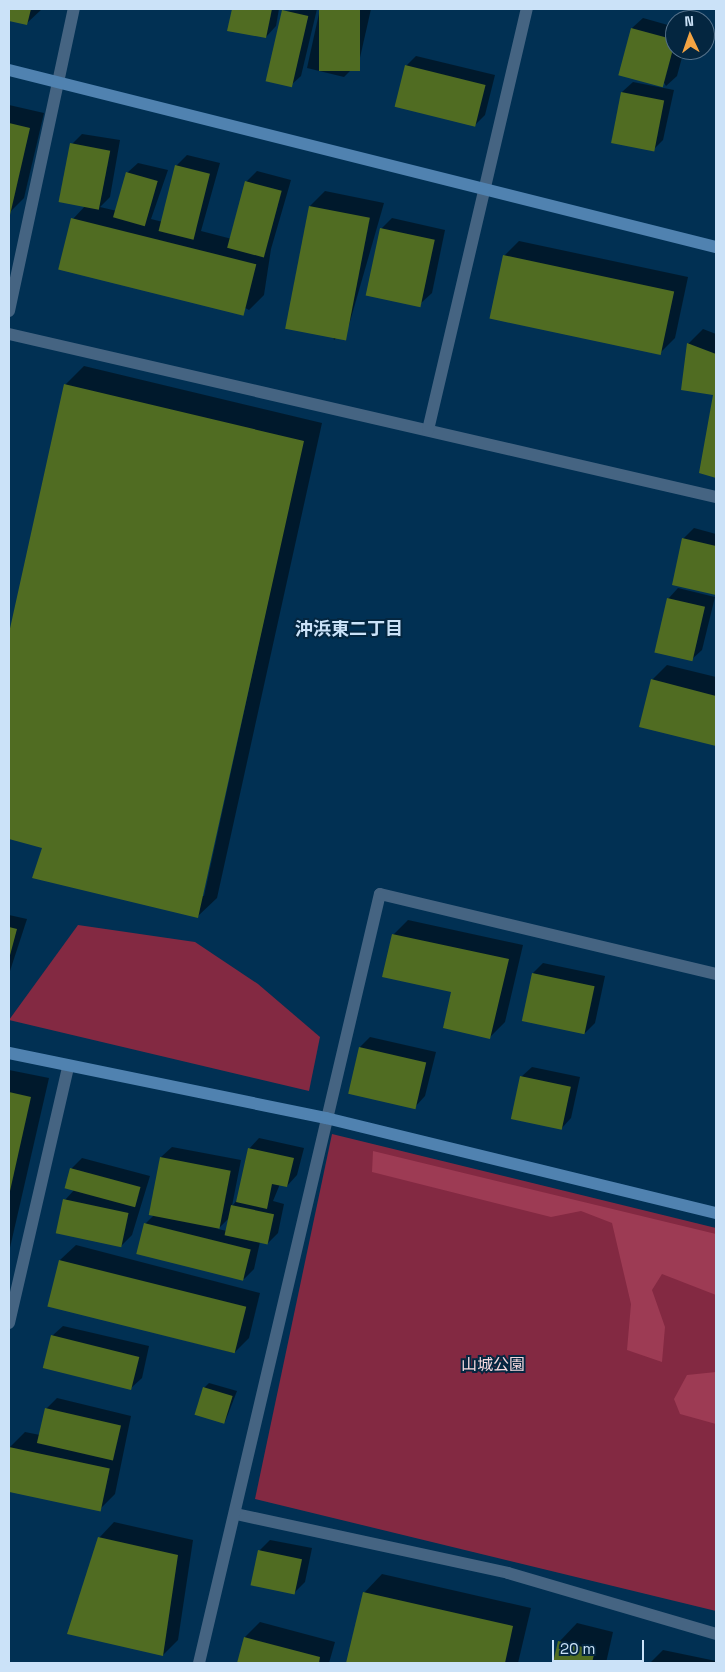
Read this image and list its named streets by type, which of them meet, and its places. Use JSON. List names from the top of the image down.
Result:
{
  "districts": ["沖浜東二丁目"],
  "parks": ["山城公園"],
  "scale_bar": "20 m",
  "north": "top"
}
